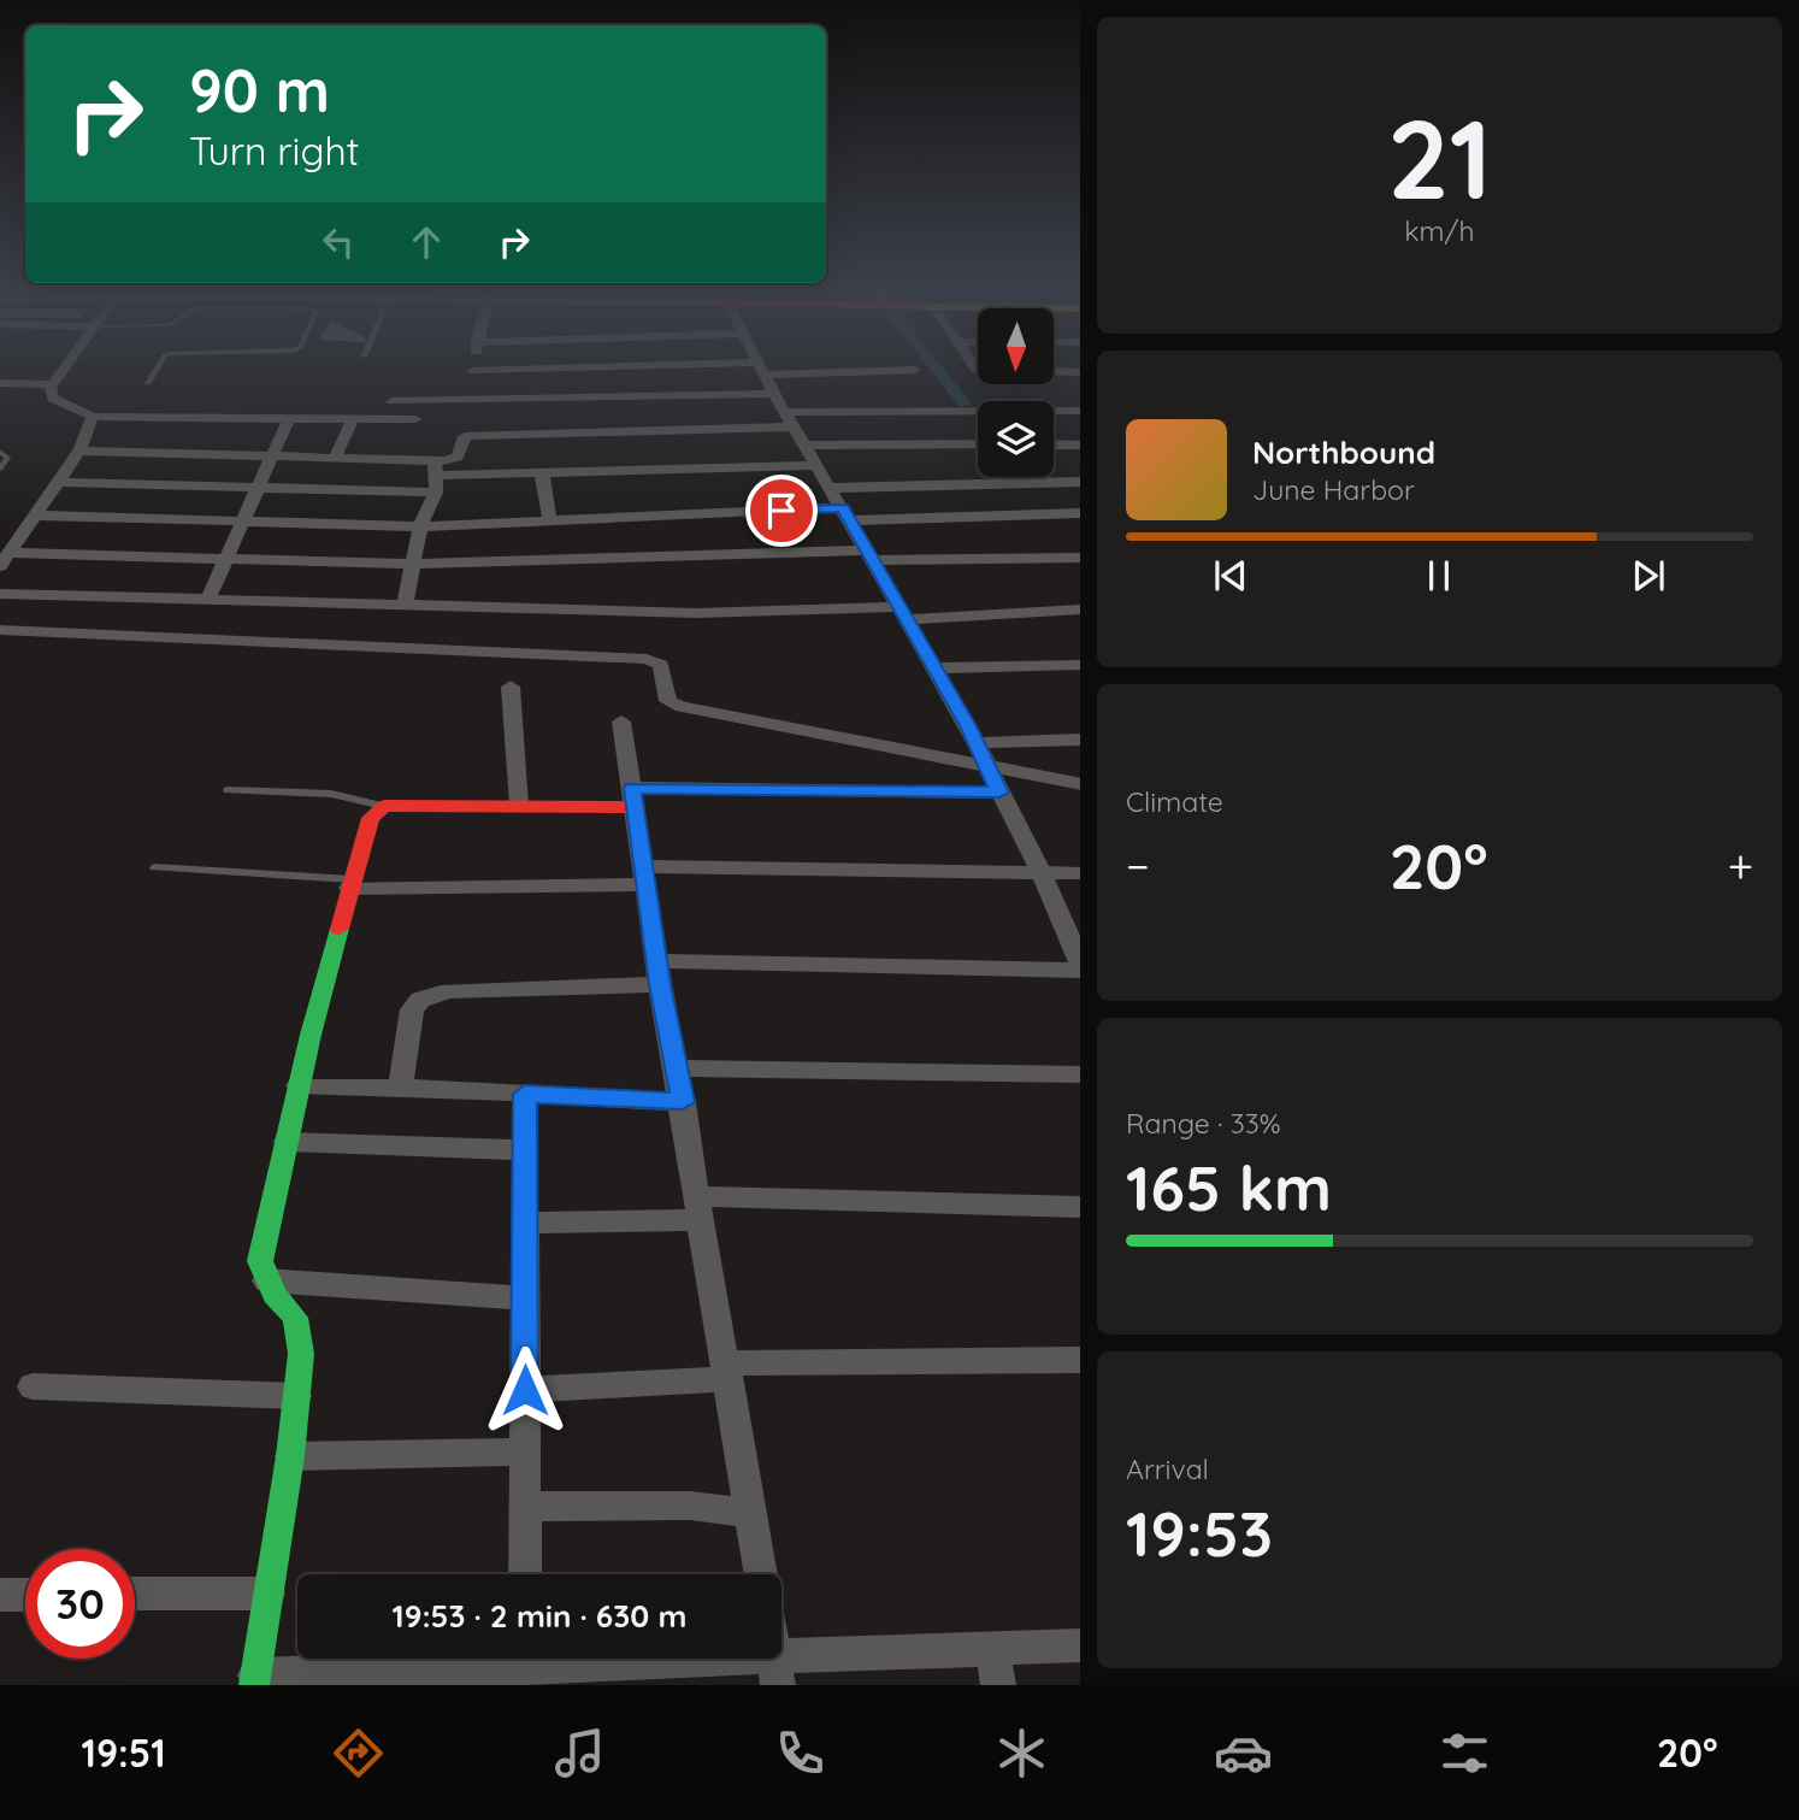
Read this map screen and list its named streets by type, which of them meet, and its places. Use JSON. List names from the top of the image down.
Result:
{
  "north": "bottom",
  "page": {
    "tile": [
      ["21", "km/h"],
      "Climate",
      ["Range · 33%", "165 km"],
      ["Arrival", "19:53"]
    ],
    "turn": ["90 m", "Turn right"],
    "song": ["Northbound", "June Harbor"],
    "heat": ["−", "20°", "+"],
    "limit": "30",
    "trip": "19:53 · 2 min · 630 m",
    "tabs": ["19:51", "20°"]
  }
}
